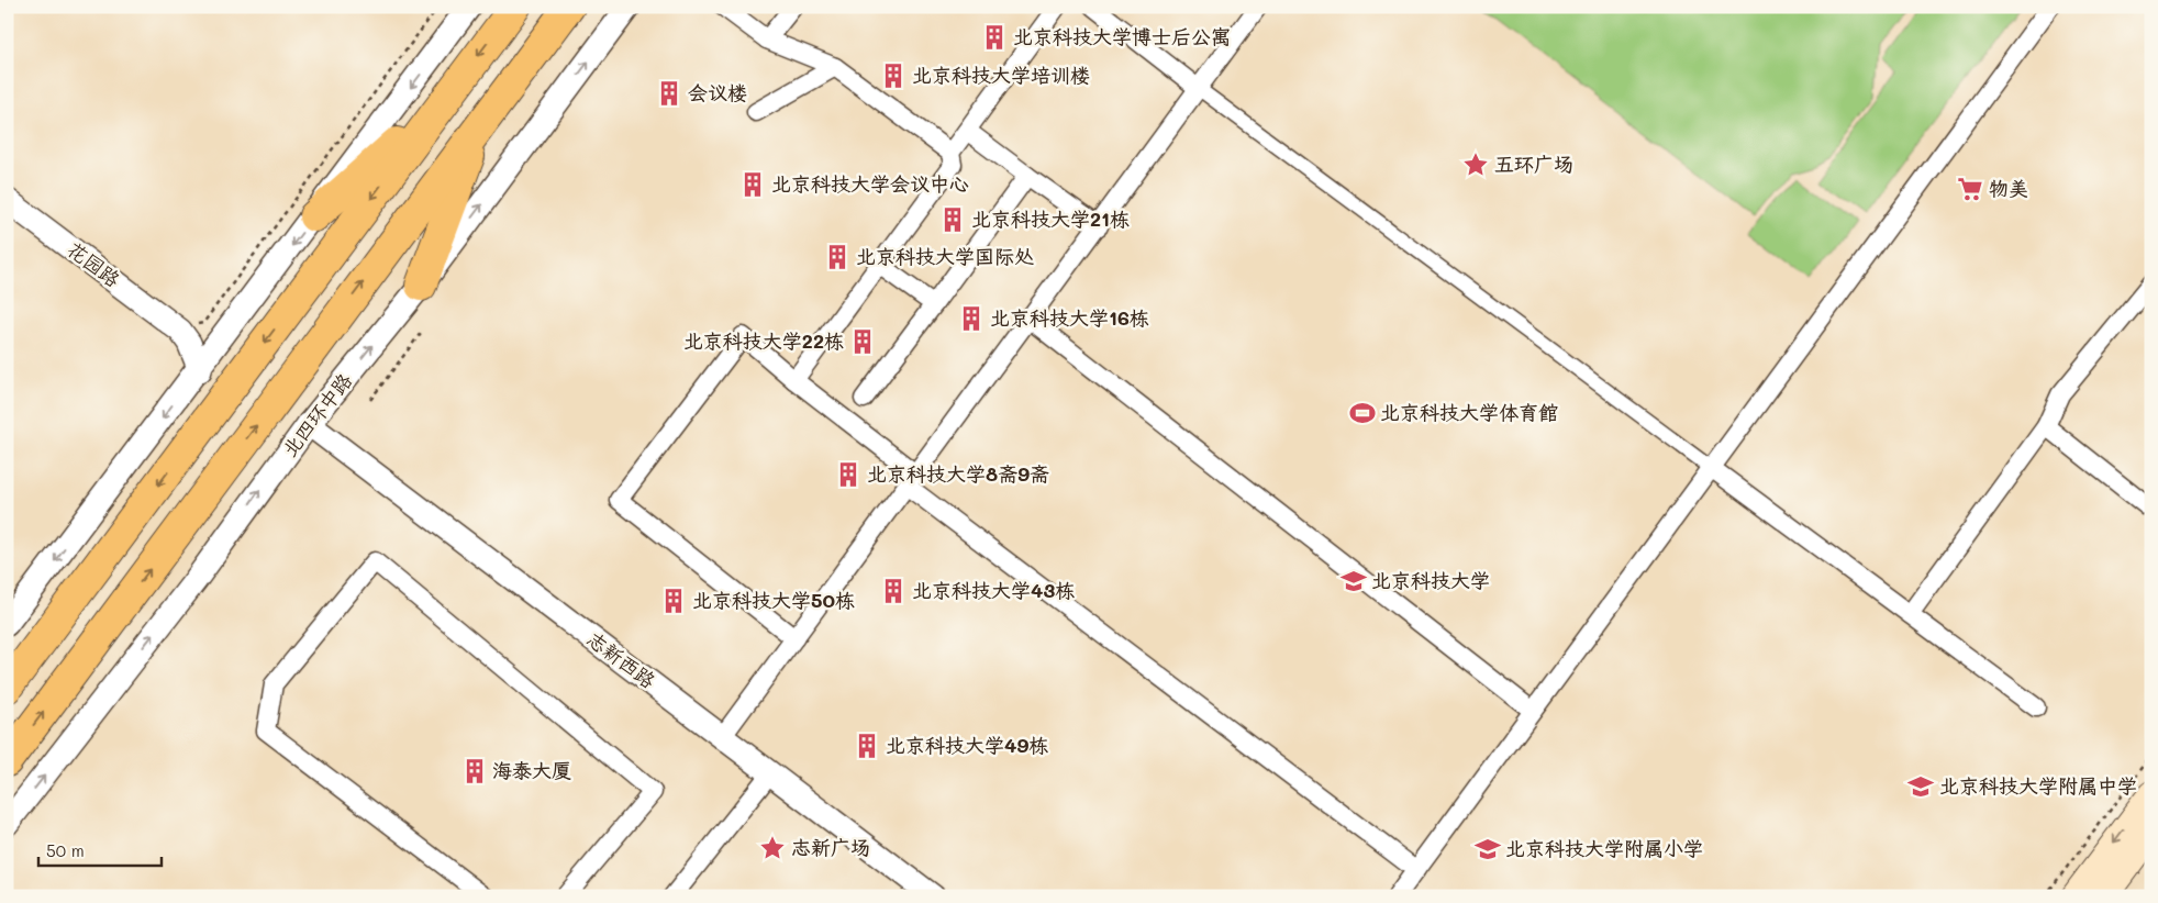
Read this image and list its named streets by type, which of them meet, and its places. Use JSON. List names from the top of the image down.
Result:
{
  "streets": {
    "street": ["花园路", "北四环中路", "志新西路"]
  },
  "crossings": [
    ["北四环中路", "志新西路"]
  ],
  "places": {
    "building": [
      "北京科技大学博士后公寓",
      "北京科技大学培训楼",
      "会议楼",
      "北京科技大学会议中心",
      "北京科技大学21栋",
      "北京科技大学国际处",
      "北京科技大学16栋",
      "北京科技大学22栋",
      "北京科技大学8斋9斋",
      "北京科技大学43栋",
      "北京科技大学50栋",
      "北京科技大学49栋",
      "海泰大厦"
    ],
    "place": ["五环广场", "志新广场"],
    "supermarket": ["物美"],
    "sports": ["北京科技大学体育館"],
    "school or university": ["北京科技大学", "北京科技大学附属中学", "北京科技大学附属小学"]
  },
  "scale_bar": "50 m"
}
